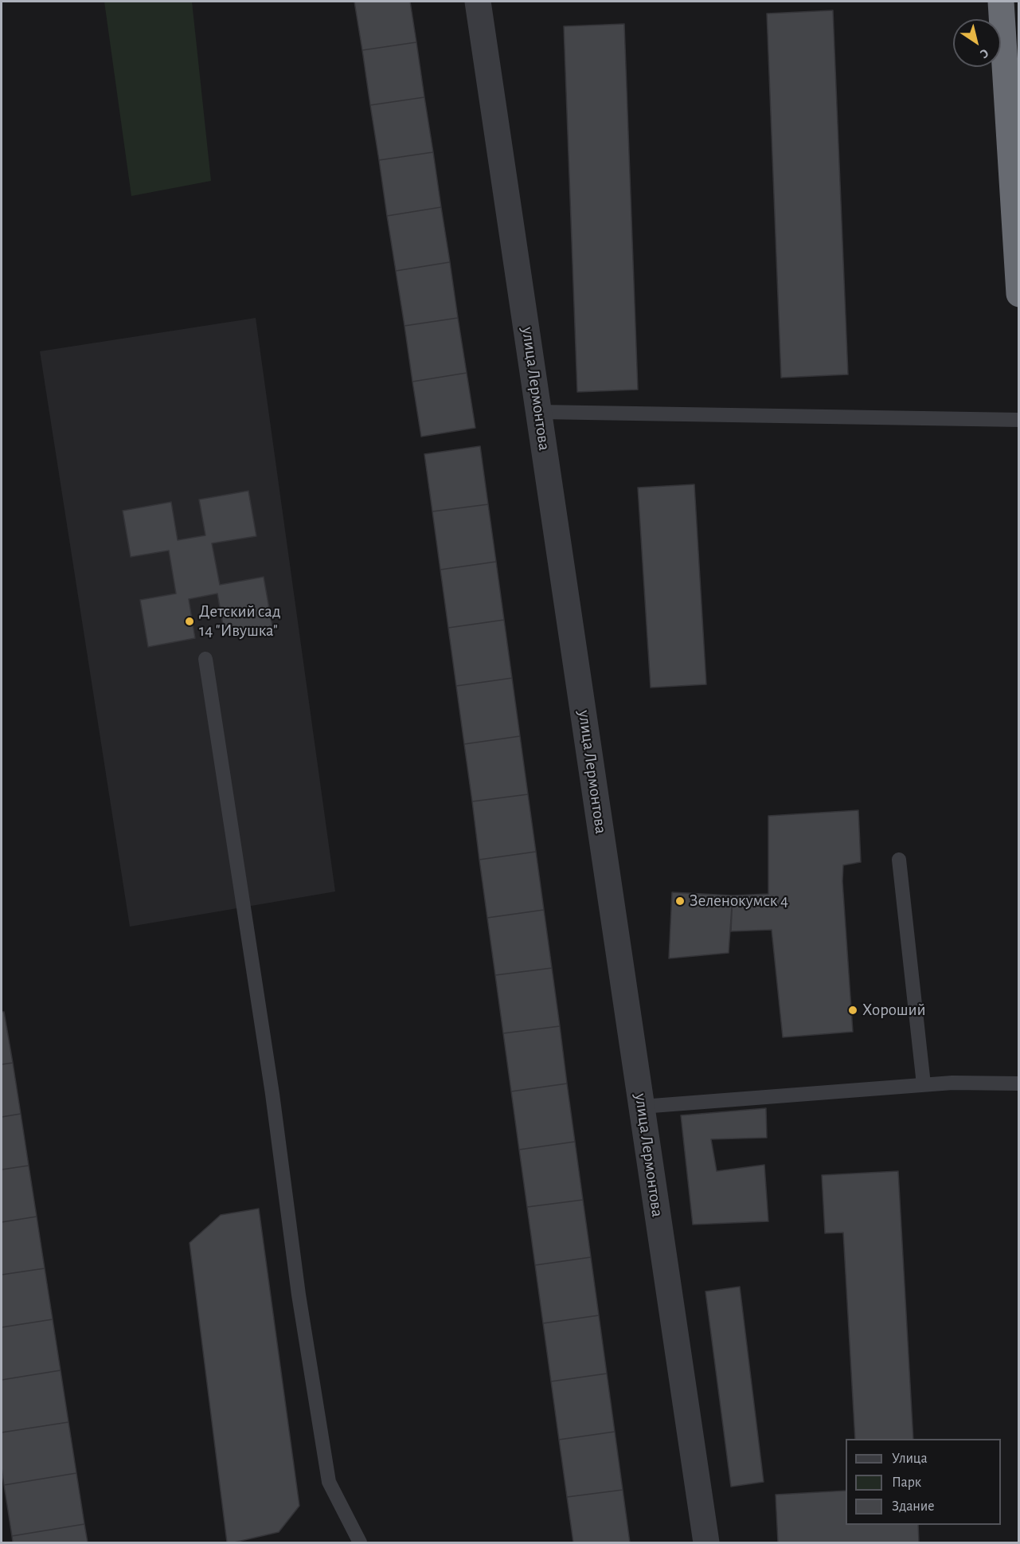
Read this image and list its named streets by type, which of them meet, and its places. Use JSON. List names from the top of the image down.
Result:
{
  "streets": {
    "street": ["улица Лермонтова"]
  },
  "places": ["Детский сад 14 \"Ивушка\"", "Зеленокумск 4", "Хороший"],
  "legend": ["Улица", "Парк", "Здание"],
  "north": "bottom right"
}
